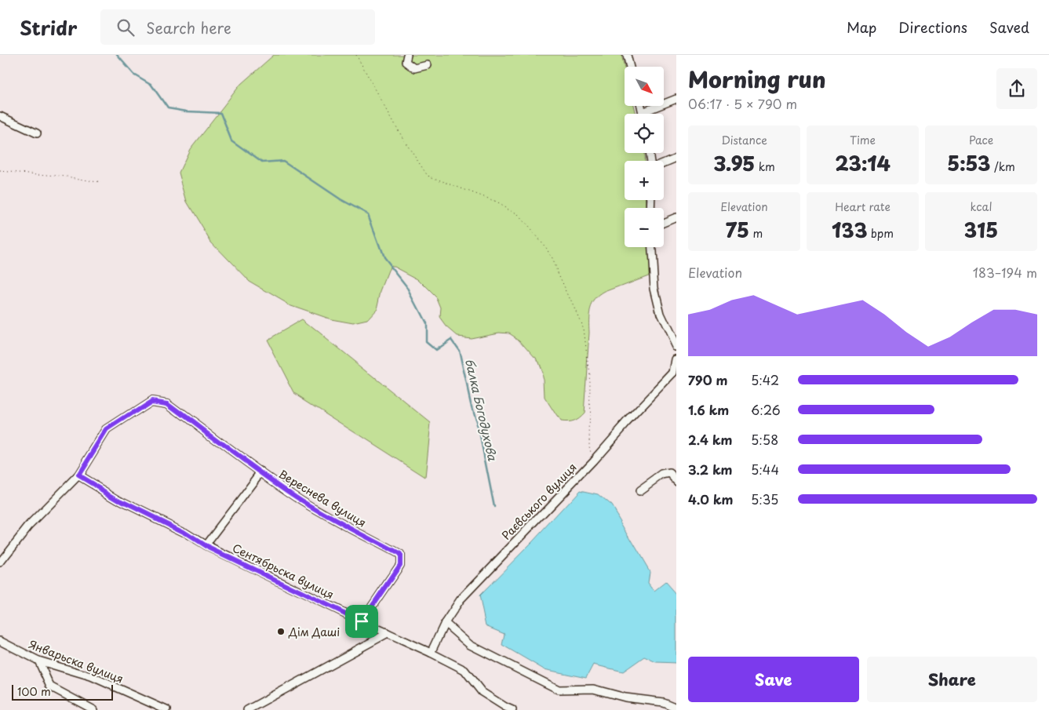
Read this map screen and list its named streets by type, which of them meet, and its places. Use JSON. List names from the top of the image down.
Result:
{
  "streets": {
    "street": [
      "Вереснева вулиця",
      "Раєвського вулиця",
      "Сентябрьска вулиця",
      "Январьска вулиця"
    ]
  },
  "crossings": [
    ["Вереснева вулиця", "Сентябрьска вулиця"],
    ["Раєвського вулиця", "Сентябрьска вулиця"]
  ],
  "water": ["балка Богодухова"],
  "places": ["Дім Даші"],
  "scale_bar": "100 m",
  "north": "bottom right",
  "page": {
    "header": "Stridr",
    "search": "Search here",
    "nav": ["Map", "Directions", "Saved"],
    "heading": ["Morning run", "06:17 · 5 × 790 m"],
    "map_buttons": ["+", "−"],
    "stats": [
      ["Distance", "3.95 km"],
      ["Time", "23:14"],
      ["Pace", "5:53 /km"],
      ["Elevation", "75 m"],
      ["Heart rate", "133 bpm"],
      ["kcal", "315"]
    ],
    "chart": ["Elevation", "183–194 m"],
    "list": [
      {
        "name": "790 m",
        "note": "5:42"
      },
      {
        "name": "1.6 km",
        "note": "6:26"
      },
      {
        "name": "2.4 km",
        "note": "5:58"
      },
      {
        "name": "3.2 km",
        "note": "5:44"
      },
      {
        "name": "4.0 km",
        "note": "5:35"
      }
    ],
    "buttons": ["Save", "Share"],
    "scale": "100 m"
  }
}
